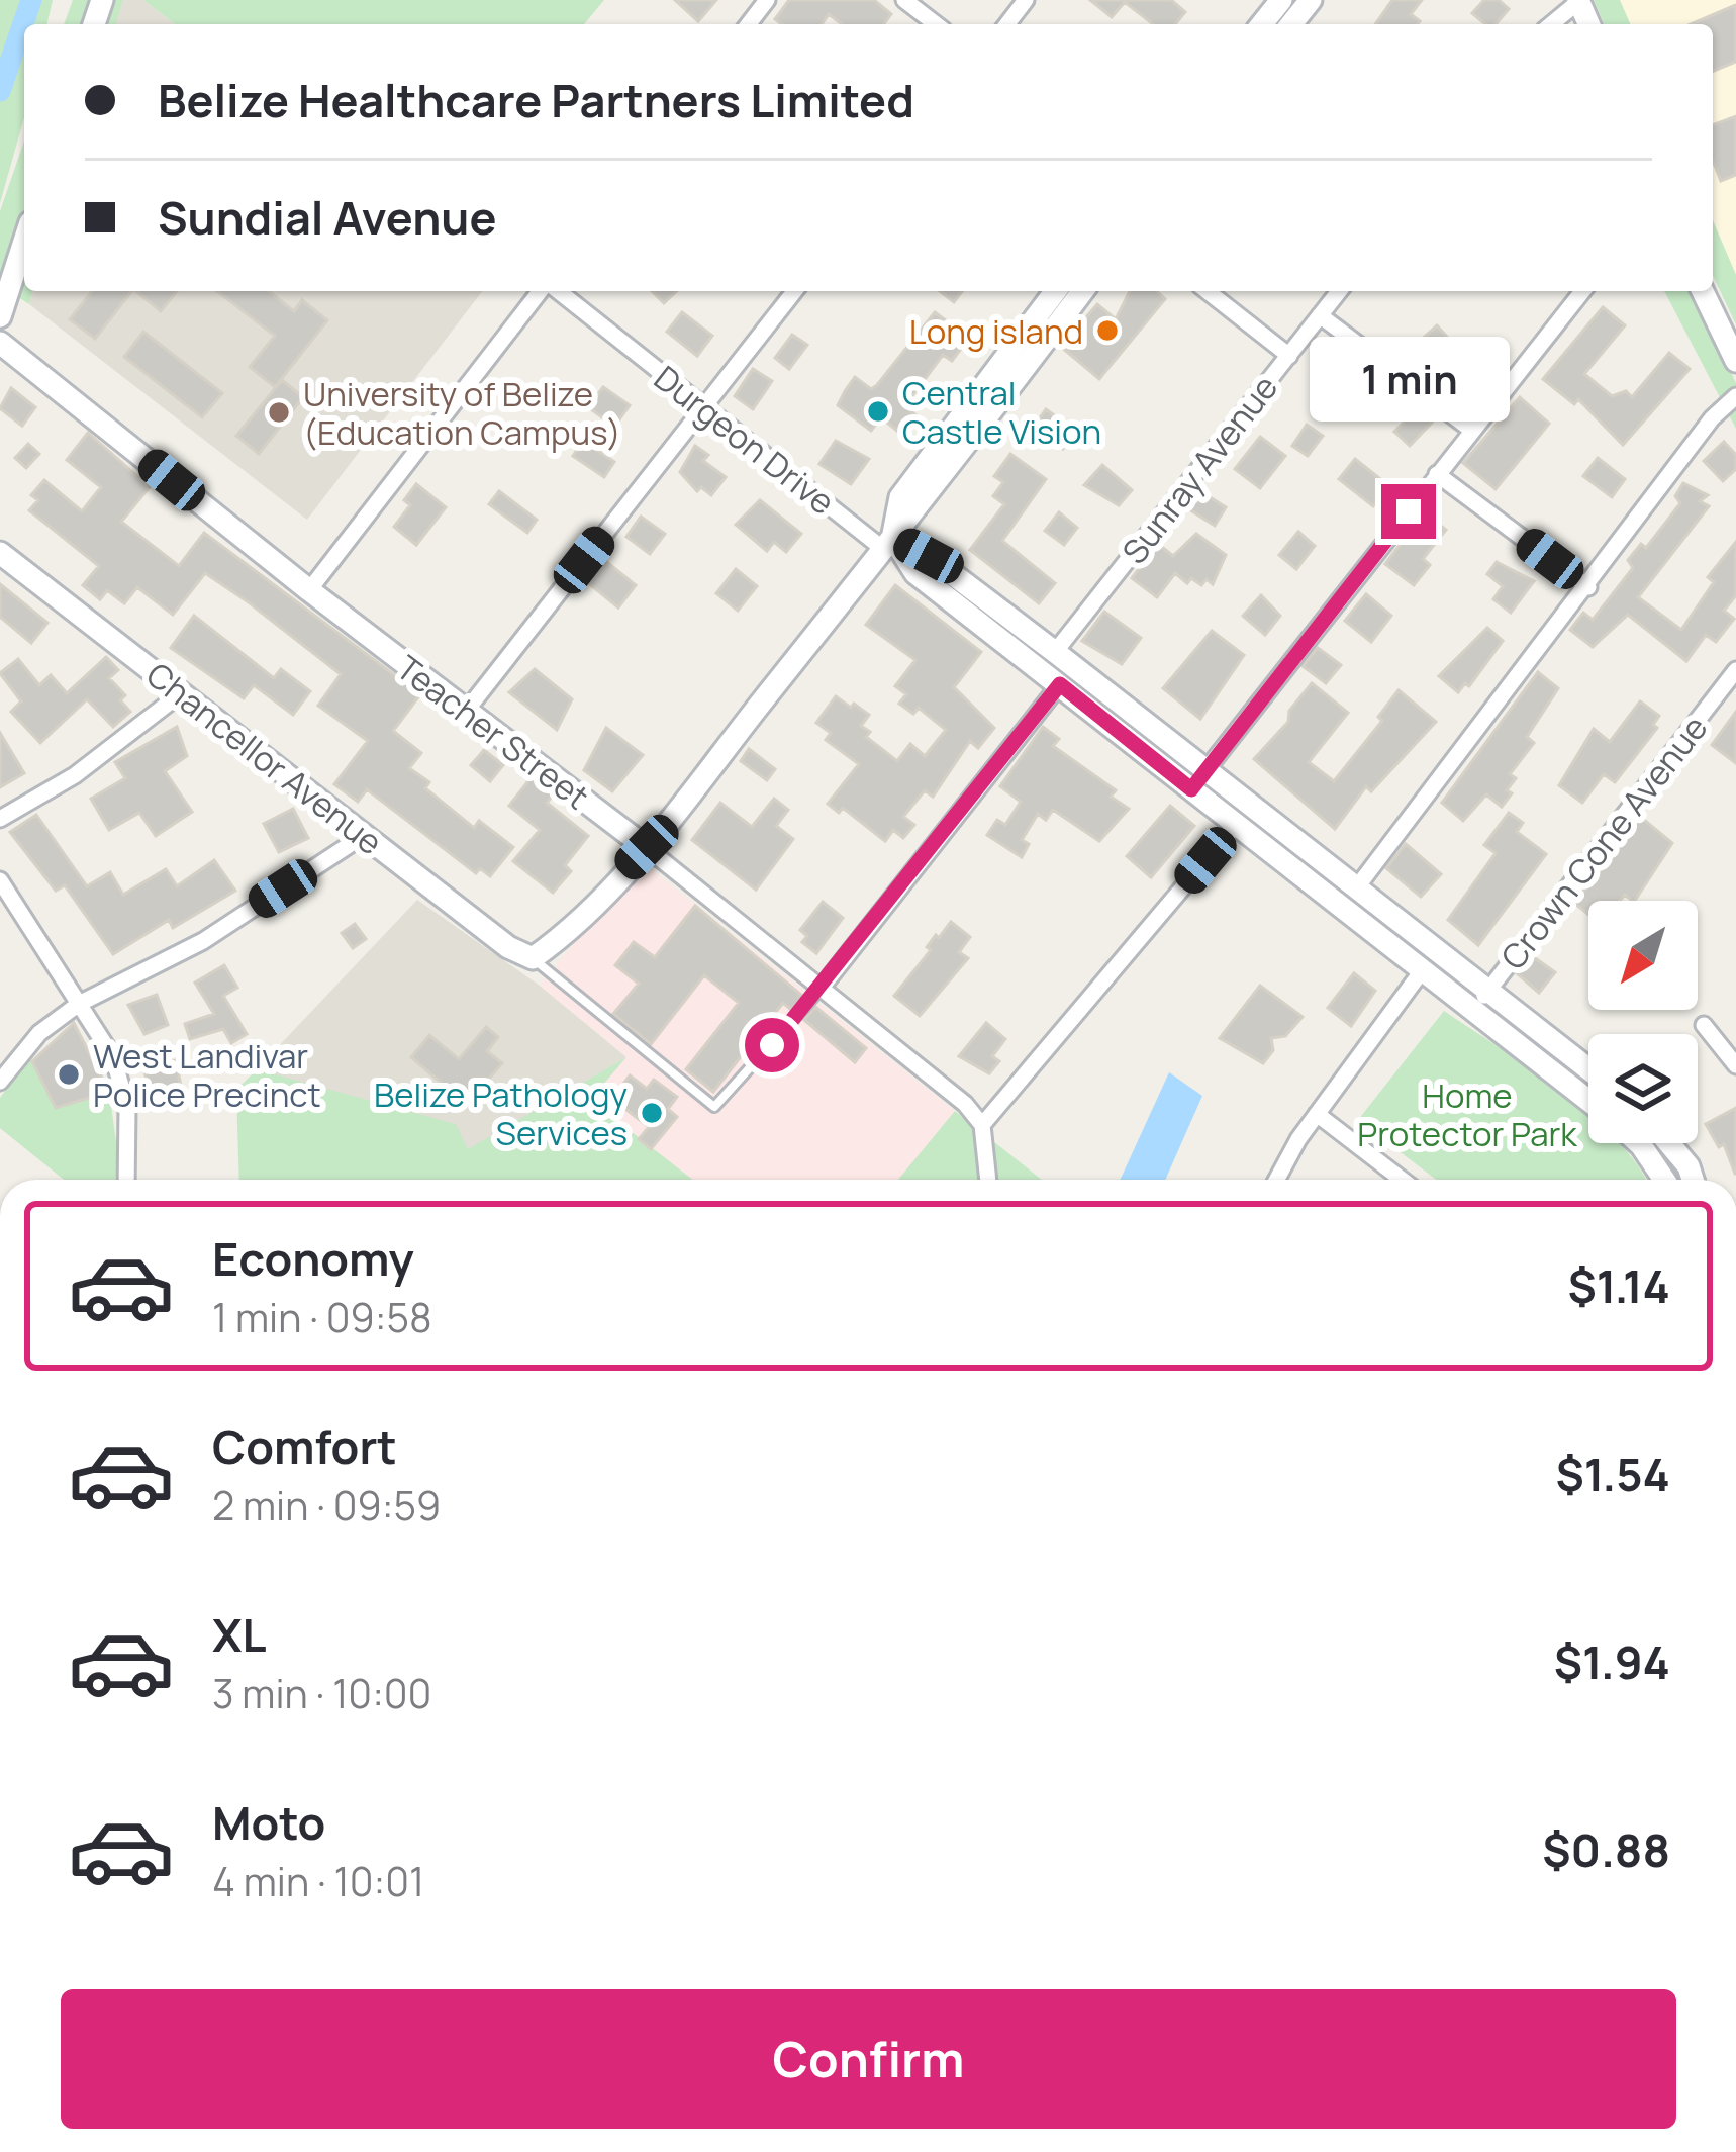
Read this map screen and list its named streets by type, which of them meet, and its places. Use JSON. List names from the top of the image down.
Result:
{
  "streets": {
    "street": [
      "Durgeon Drive",
      "Sunray Avenue",
      "Teacher Street",
      "Chancellor Avenue",
      "Crown Cone Avenue"
    ]
  },
  "parks": ["Home Protector Park"],
  "places": [
    "Long island",
    "Central Castle Vision",
    "University of Belize (Education Campus)",
    "West Landivar Police Precinct",
    "Belize Pathology Services"
  ],
  "north": "bottom left",
  "page": {
    "banner": ["Belize Healthcare Partners Limited", "Sundial Avenue"],
    "bubble": "1 min",
    "list": [
      {
        "name": "Economy",
        "note": "1 min · 09:58",
        "value": "$1.14"
      },
      {
        "name": "Comfort",
        "note": "2 min · 09:59",
        "value": "$1.54"
      },
      {
        "name": "XL",
        "note": "3 min · 10:00",
        "value": "$1.94"
      },
      {
        "name": "Moto",
        "note": "4 min · 10:01",
        "value": "$0.88"
      }
    ],
    "buttons": "Confirm"
  }
}
